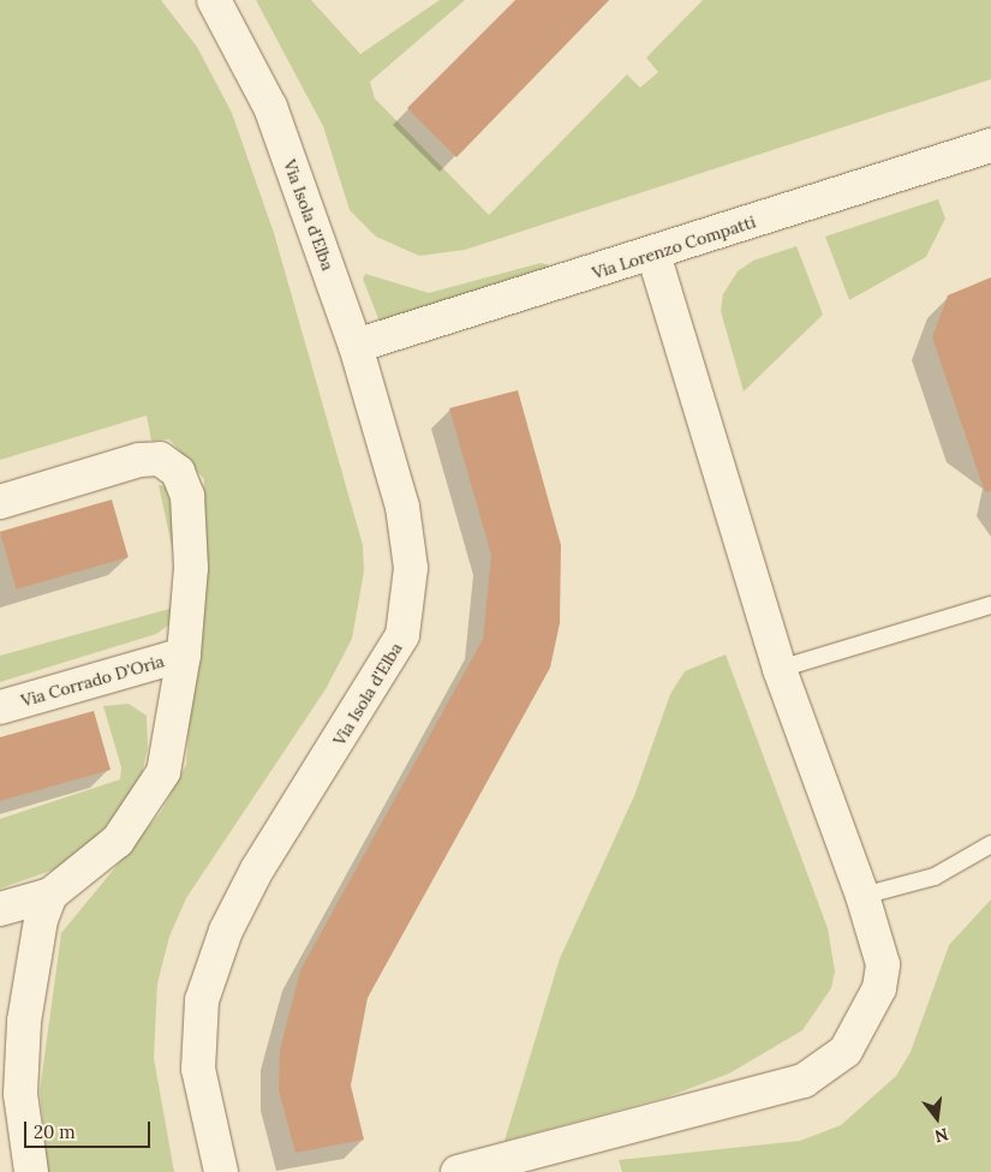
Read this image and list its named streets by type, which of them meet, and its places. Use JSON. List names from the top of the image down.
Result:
{
  "streets": {
    "street": ["Via Isola d'Elba", "Via Lorenzo Compatti", "Via Corrado D'Oria"]
  },
  "crossings": [
    ["Via Isola d'Elba", "Via Lorenzo Compatti"]
  ],
  "scale_bar": "20 m",
  "north": "bottom"
}
